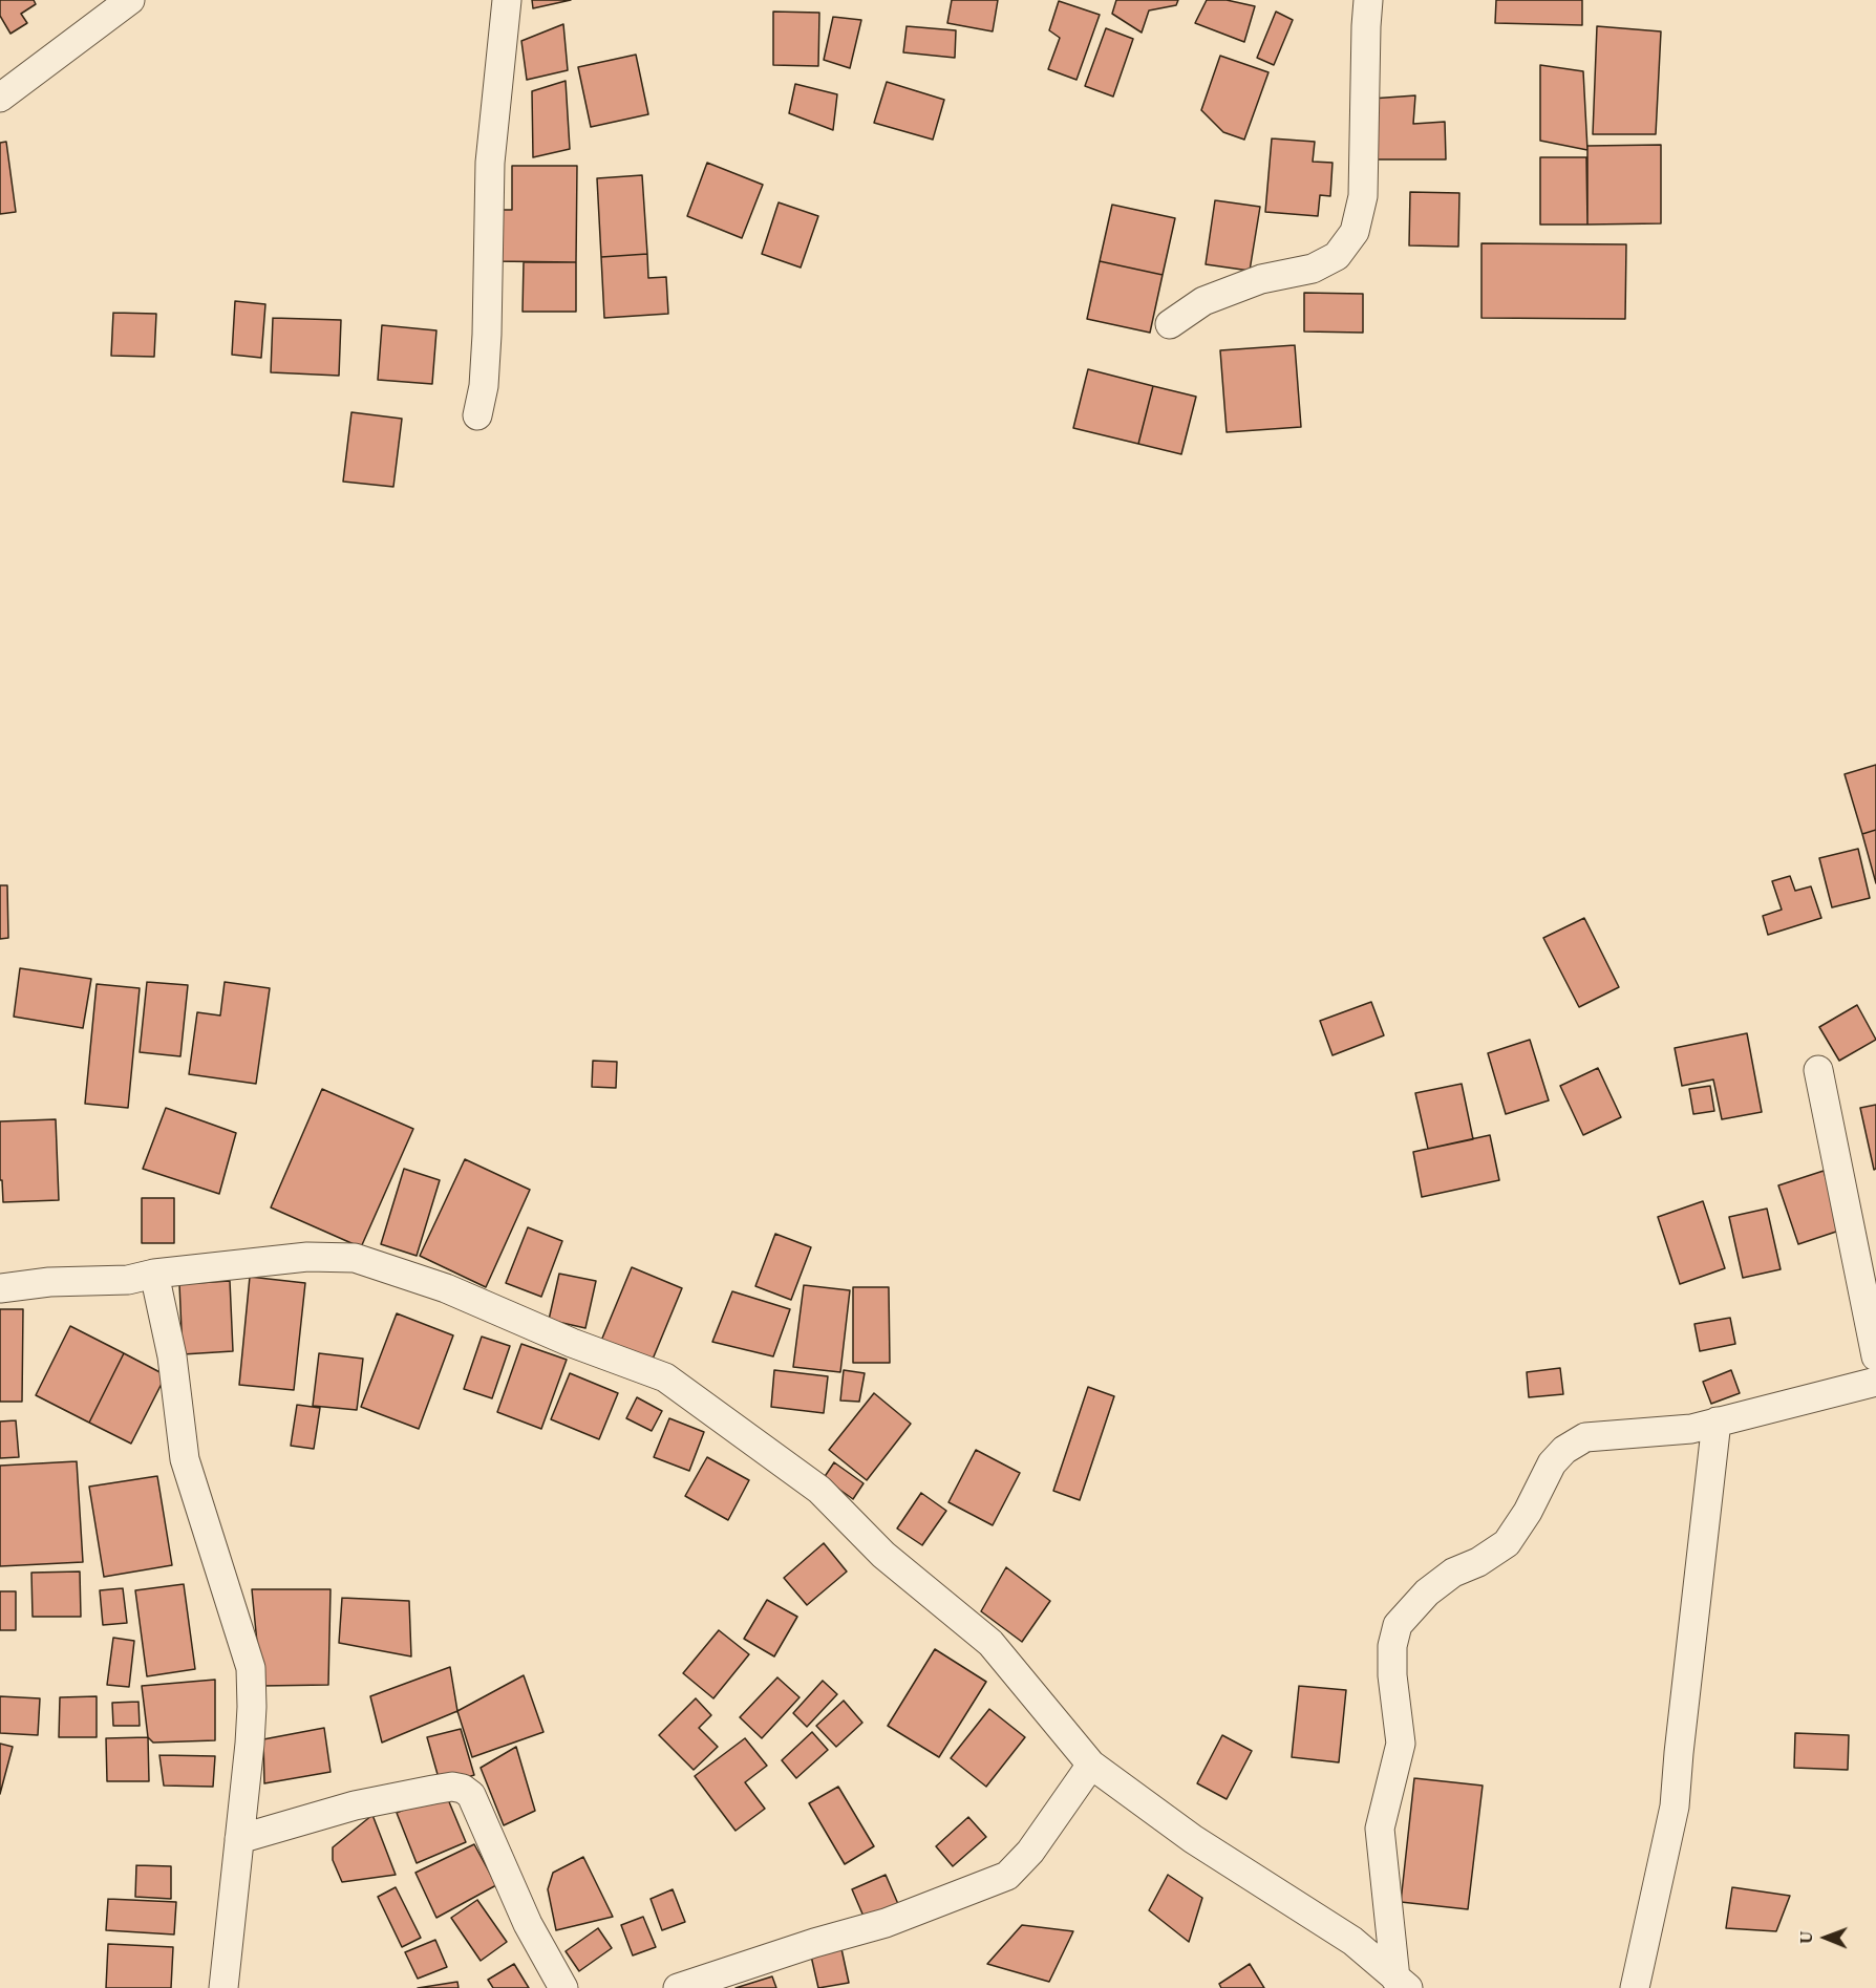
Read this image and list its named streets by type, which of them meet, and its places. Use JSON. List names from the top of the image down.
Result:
{
  "north": "left"
}
